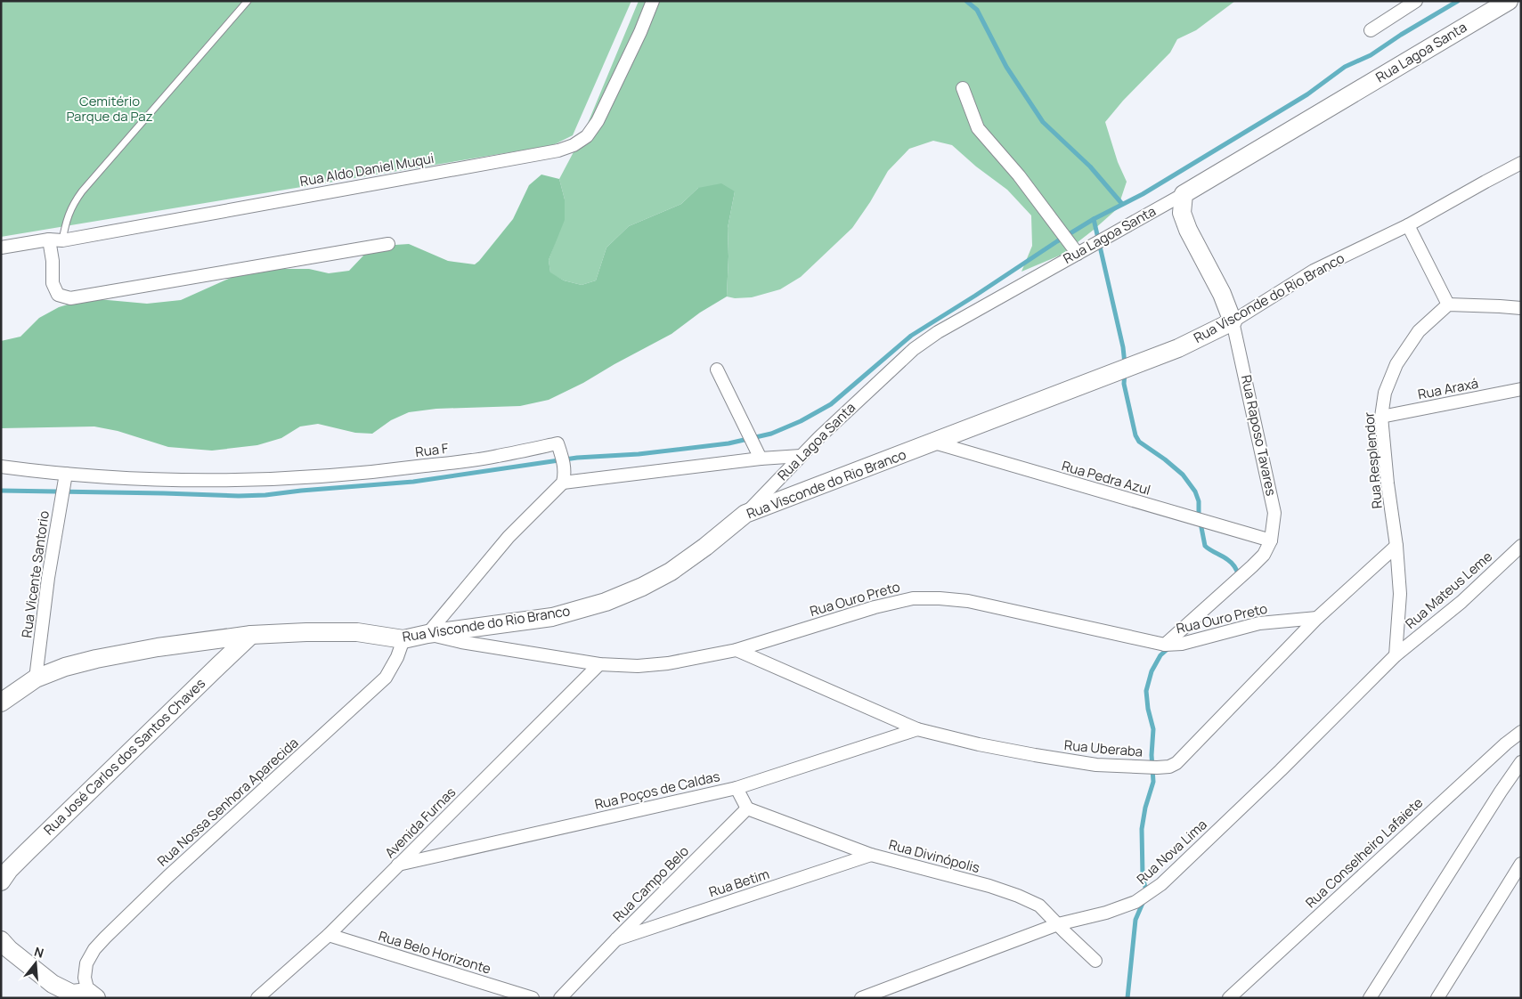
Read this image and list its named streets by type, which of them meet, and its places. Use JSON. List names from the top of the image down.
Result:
{
  "streets": {
    "street": [
      "Rua Lagoa Santa",
      "Rua Aldo Daniel Muqui",
      "Rua Visconde do Rio Branco",
      "Rua Araxá",
      "Rua Raposo Tavares",
      "Rua F",
      "Rua Resplendor",
      "Rua Pedra Azul",
      "Rua Vicente Santorio",
      "Rua Mateus Leme",
      "Rua Ouro Preto",
      "Rua Uberaba",
      "Rua José Carlos dos Santos Chaves",
      "Rua Poços de Caldas",
      "Rua Nossa Senhora Aparecida",
      "Avenida Furnas",
      "Rua Nova Lima",
      "Rua Conselheiro Lafaiete",
      "Rua Divinópolis",
      "Rua Betim",
      "Rua Campo Belo",
      "Rua Belo Horizonte"
    ]
  },
  "crossings": [
    ["Rua Lagoa Santa", "Rua Visconde do Rio Branco"],
    ["Rua Lagoa Santa", "Rua Raposo Tavares"],
    ["Rua Visconde do Rio Branco", "Rua Raposo Tavares"],
    ["Rua Visconde do Rio Branco", "Rua Pedra Azul"],
    ["Rua Visconde do Rio Branco", "Rua Vicente Santorio"],
    ["Rua Visconde do Rio Branco", "Rua Ouro Preto"],
    ["Rua Visconde do Rio Branco", "Rua José Carlos dos Santos Chaves"],
    ["Rua Visconde do Rio Branco", "Rua Nossa Senhora Aparecida"],
    ["Rua Araxá", "Rua Resplendor"],
    ["Rua Raposo Tavares", "Rua Pedra Azul"],
    ["Rua Raposo Tavares", "Rua Ouro Preto"],
    ["Rua F", "Rua Vicente Santorio"],
    ["Rua Resplendor", "Rua Mateus Leme"],
    ["Rua Resplendor", "Rua Uberaba"],
    ["Rua Resplendor", "Rua Nova Lima"],
    ["Rua Mateus Leme", "Rua Nova Lima"],
    ["Rua Ouro Preto", "Rua Uberaba"],
    ["Rua Ouro Preto", "Avenida Furnas"],
    ["Rua Uberaba", "Rua Poços de Caldas"],
    ["Rua Poços de Caldas", "Avenida Furnas"],
    ["Avenida Furnas", "Rua Belo Horizonte"],
    ["Rua Nova Lima", "Rua Divinópolis"],
    ["Rua Divinópolis", "Rua Betim"],
    ["Rua Divinópolis", "Rua Campo Belo"],
    ["Rua Betim", "Rua Campo Belo"]
  ],
  "parks": ["Cemitério Parque da Paz"],
  "north": "top"
}
